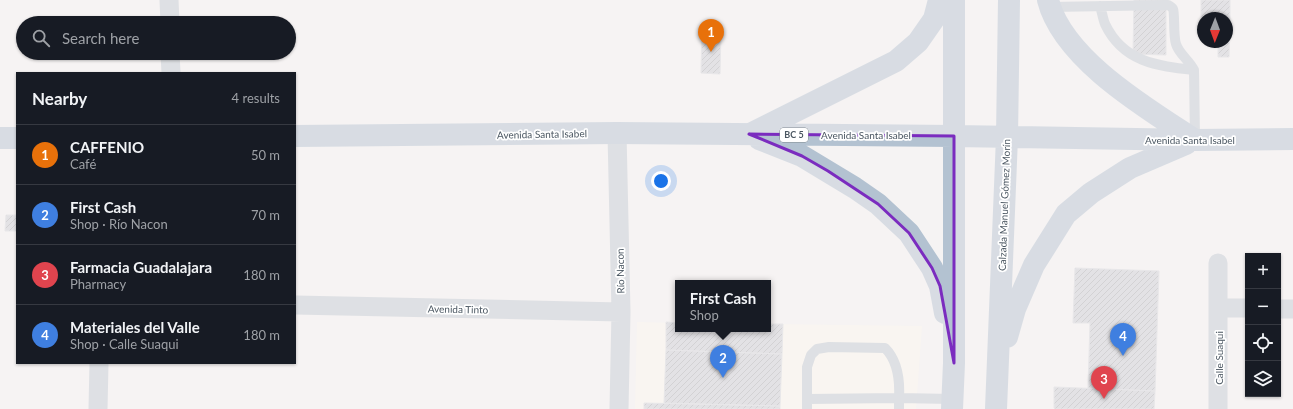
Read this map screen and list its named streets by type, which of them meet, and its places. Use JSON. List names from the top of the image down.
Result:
{
  "streets": {
    "main road": ["Avenida Santa Isabel", "BC 5", "Calzada Manuel Gómez Morín"],
    "street": ["Río Nacon", "Avenida Tinto", "Calle Suaqui"]
  },
  "crossings": [
    ["Avenida Santa Isabel", "Calzada Manuel Gómez Morín"],
    ["Avenida Santa Isabel", "Río Nacon"],
    ["Río Nacon", "Avenida Tinto"]
  ],
  "north": "bottom",
  "page": {
    "search": "Search here",
    "pins": [
      "1",
      "4",
      "2",
      "3"
    ],
    "heading": ["Nearby", "4 results"],
    "list": [
      {
        "mark": "1",
        "name": "CAFFENIO",
        "note": "Café",
        "value": "50 m"
      },
      {
        "mark": "2",
        "name": "First Cash",
        "note": "Shop · Río Nacon",
        "value": "70 m"
      },
      {
        "mark": "3",
        "name": "Farmacia Guadalajara",
        "note": "Pharmacy",
        "value": "180 m"
      },
      {
        "mark": "4",
        "name": "Materiales del Valle",
        "note": "Shop · Calle Suaqui",
        "value": "180 m"
      }
    ],
    "map_buttons": ["+", "−"],
    "popup": ["First Cash", "Shop"]
  }
}
